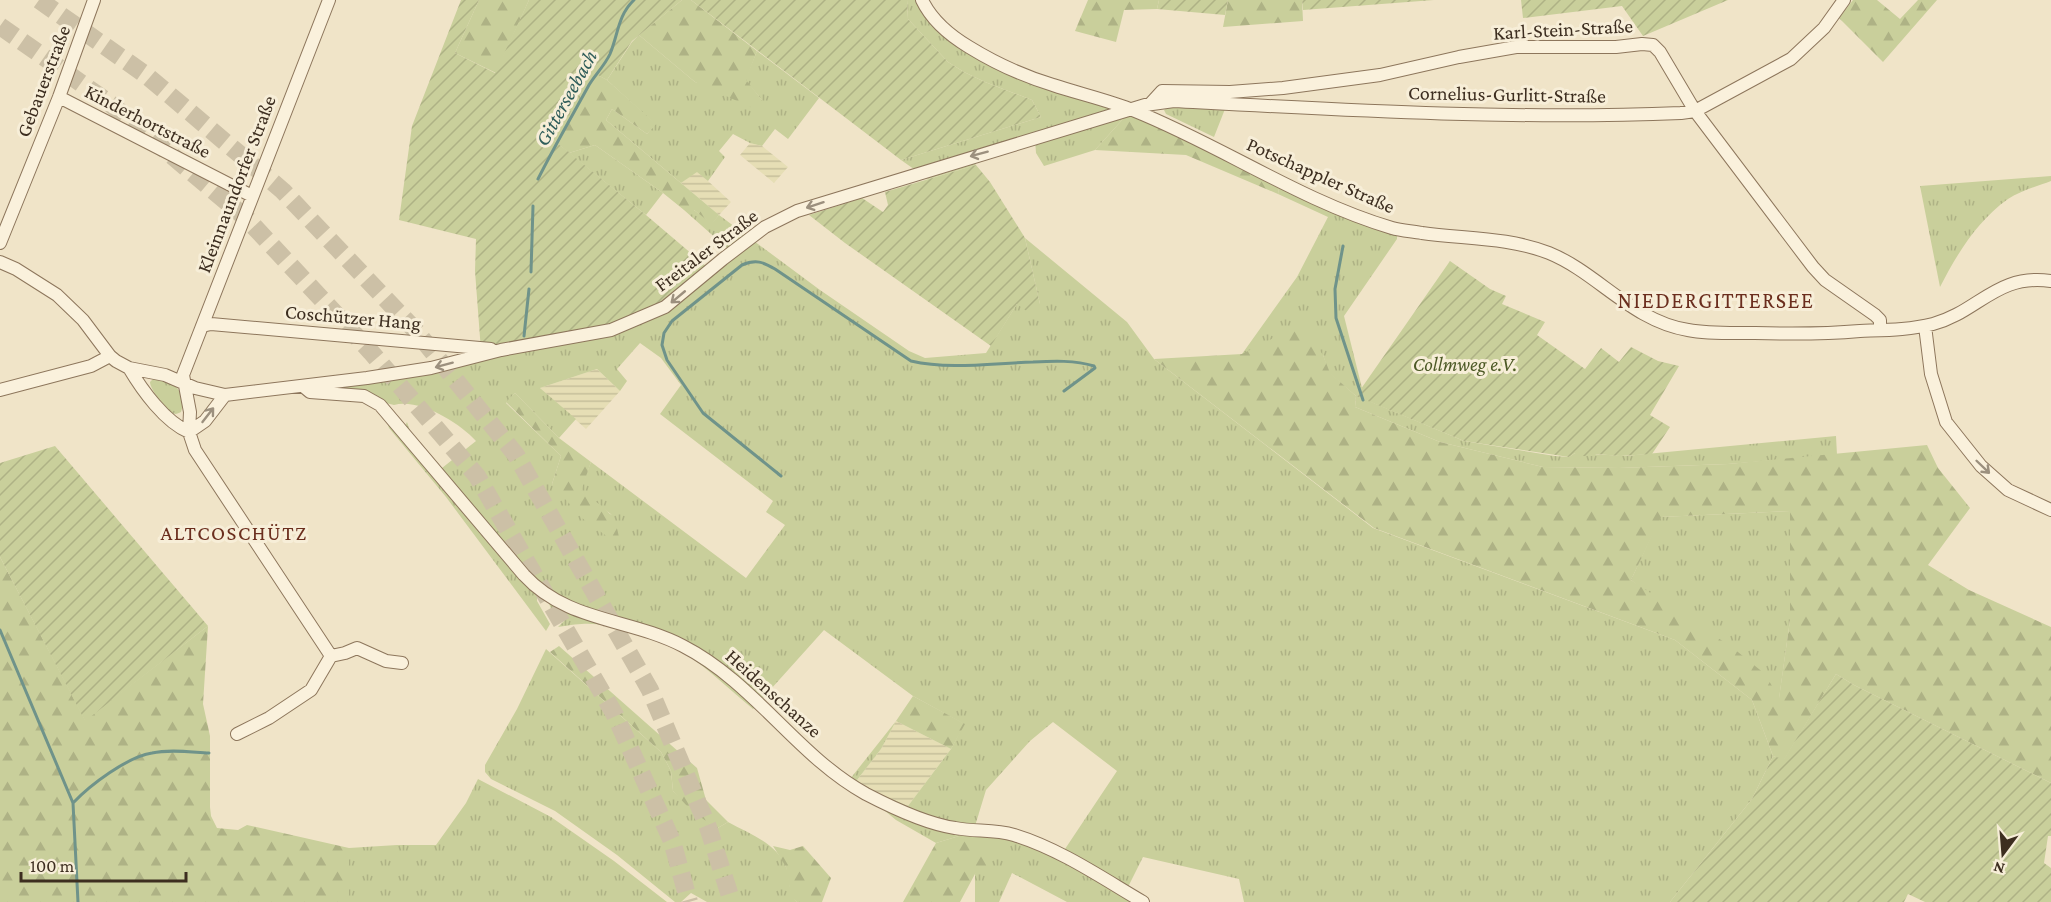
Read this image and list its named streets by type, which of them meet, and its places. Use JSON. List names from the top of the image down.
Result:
{
  "streets": {
    "street": [
      "Karl-Stein-Straße",
      "Gebauerstraße",
      "Cornelius-Gurlitt-Straße",
      "Kinderhortstraße",
      "Potschappler Straße",
      "Kleinnaundorfer Straße",
      "Freitaler Straße",
      "Coschützer Hang",
      "Heidenschanze"
    ]
  },
  "crossings": [
    ["Karl-Stein-Straße", "Cornelius-Gurlitt-Straße"],
    ["Karl-Stein-Straße", "Potschappler Straße"],
    ["Gebauerstraße", "Kinderhortstraße"],
    ["Cornelius-Gurlitt-Straße", "Potschappler Straße"],
    ["Cornelius-Gurlitt-Straße", "Freitaler Straße"],
    ["Kinderhortstraße", "Kleinnaundorfer Straße"],
    ["Potschappler Straße", "Freitaler Straße"],
    ["Kleinnaundorfer Straße", "Coschützer Hang"],
    ["Freitaler Straße", "Coschützer Hang"],
    ["Freitaler Straße", "Heidenschanze"]
  ],
  "one_way": ["Freitaler Straße"],
  "districts": ["NIEDERGITTERSEE", "ALTCOSCHÜTZ"],
  "water": ["Gitterseebach"],
  "parks": ["Collmweg e.V."],
  "scale_bar": "100 m",
  "north": "bottom"
}
